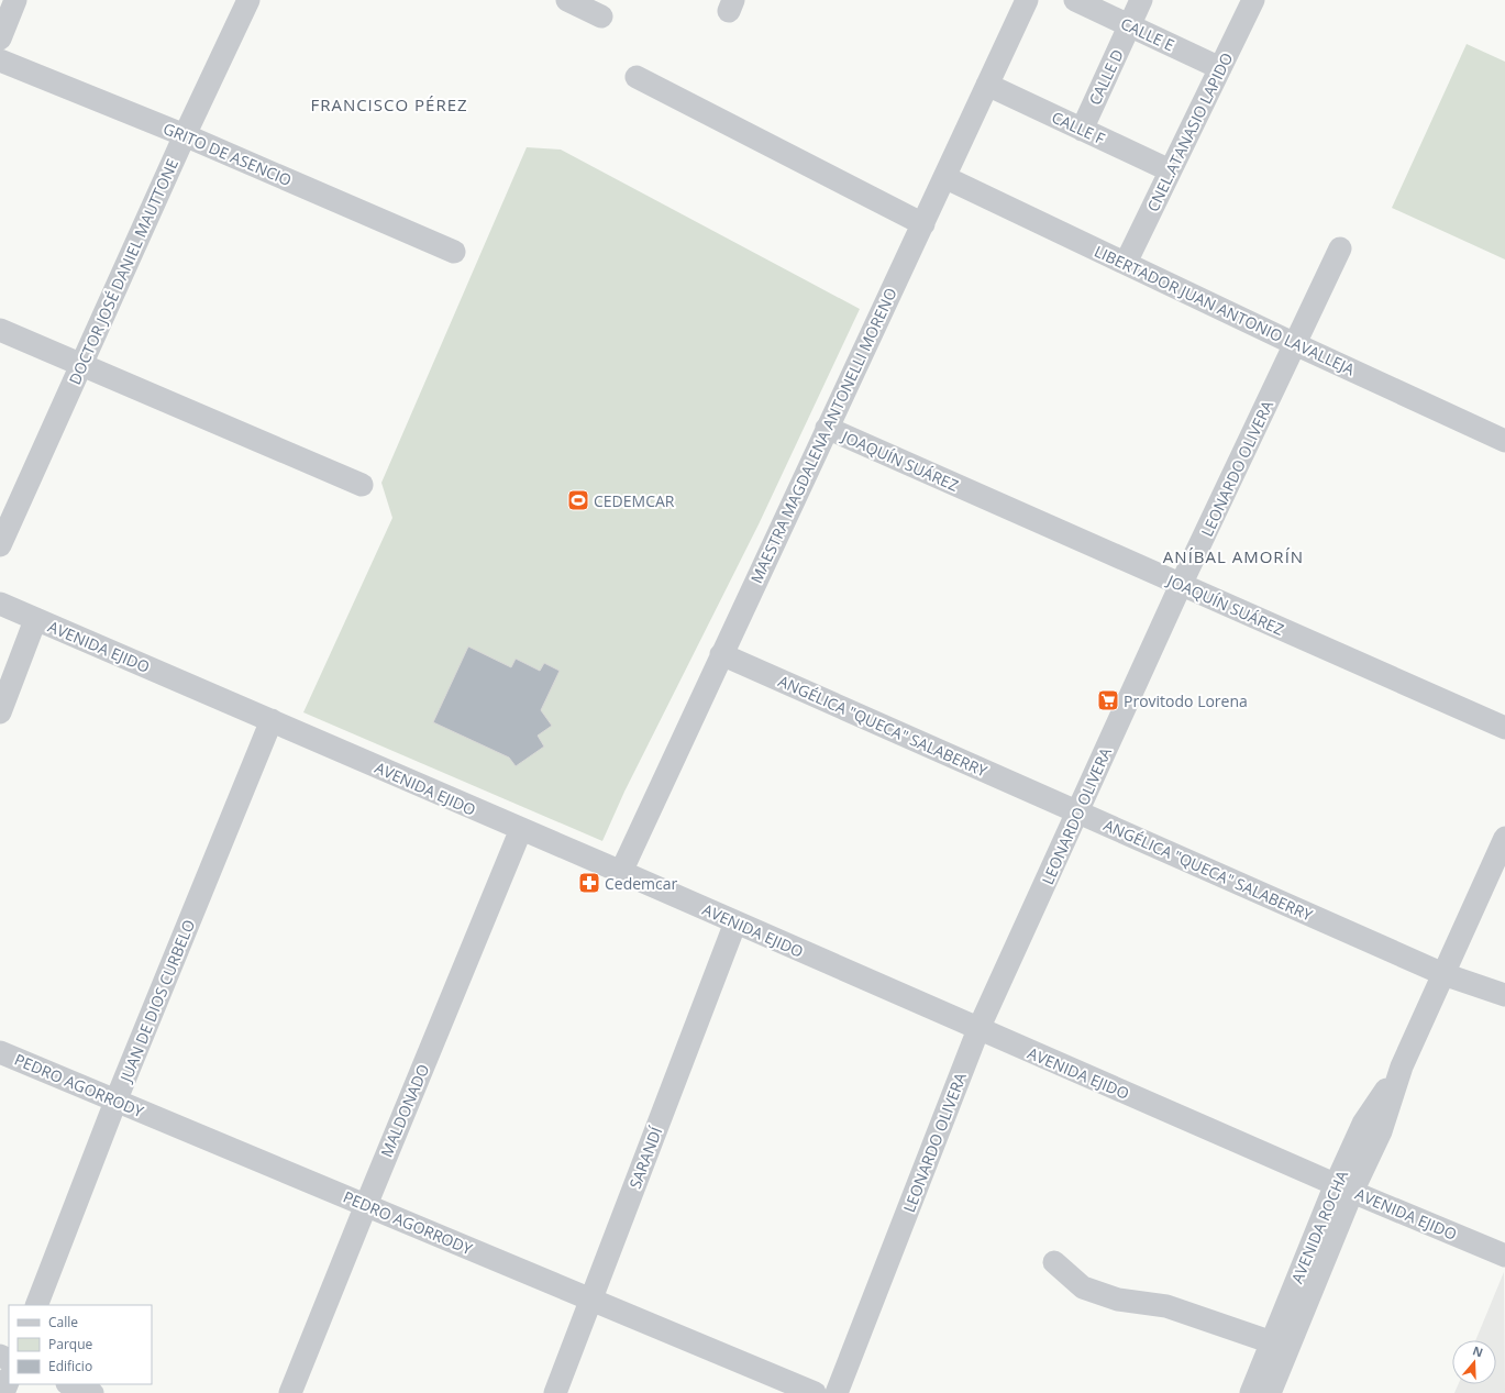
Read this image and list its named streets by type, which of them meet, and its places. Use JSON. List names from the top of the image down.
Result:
{
  "streets": {
    "street": [
      "CALLE E",
      "CALLE D",
      "CALLE F",
      "CNEL.ATANASIO LAPIDO",
      "GRITO DE ASENCIO",
      "DOCTOR JOSÉ DANIEL MAUTTONE",
      "LIBERTADOR JUAN ANTONIO LAVALLEJA",
      "MAESTRA MAGDALENA ANTONELLI MORENO",
      "JOAQUÍN SUÁREZ",
      "LEONARDO OLIVERA",
      "AVENIDA EJIDO",
      "ANGÉLICA \"QUECA\" SALABERRY",
      "JUAN DE DIOS CURBELO",
      "PEDRO AGORRODY",
      "MALDONADO",
      "SARANDÍ",
      "AVENIDA ROCHA"
    ]
  },
  "crossings": [
    ["CALLE E", "CALLE D"],
    ["CALLE E", "CNEL.ATANASIO LAPIDO"],
    ["CALLE D", "CALLE F"],
    ["CALLE F", "CNEL.ATANASIO LAPIDO"],
    ["CALLE F", "MAESTRA MAGDALENA ANTONELLI MORENO"],
    ["CNEL.ATANASIO LAPIDO", "LIBERTADOR JUAN ANTONIO LAVALLEJA"],
    ["GRITO DE ASENCIO", "DOCTOR JOSÉ DANIEL MAUTTONE"],
    ["LIBERTADOR JUAN ANTONIO LAVALLEJA", "MAESTRA MAGDALENA ANTONELLI MORENO"],
    ["LIBERTADOR JUAN ANTONIO LAVALLEJA", "LEONARDO OLIVERA"],
    ["MAESTRA MAGDALENA ANTONELLI MORENO", "JOAQUÍN SUÁREZ"],
    ["MAESTRA MAGDALENA ANTONELLI MORENO", "AVENIDA EJIDO"],
    ["MAESTRA MAGDALENA ANTONELLI MORENO", "ANGÉLICA \"QUECA\" SALABERRY"],
    ["JOAQUÍN SUÁREZ", "LEONARDO OLIVERA"],
    ["LEONARDO OLIVERA", "AVENIDA EJIDO"],
    ["LEONARDO OLIVERA", "ANGÉLICA \"QUECA\" SALABERRY"],
    ["AVENIDA EJIDO", "JUAN DE DIOS CURBELO"],
    ["AVENIDA EJIDO", "MALDONADO"],
    ["AVENIDA EJIDO", "SARANDÍ"],
    ["AVENIDA EJIDO", "AVENIDA ROCHA"],
    ["ANGÉLICA \"QUECA\" SALABERRY", "AVENIDA ROCHA"],
    ["JUAN DE DIOS CURBELO", "PEDRO AGORRODY"],
    ["PEDRO AGORRODY", "MALDONADO"],
    ["PEDRO AGORRODY", "SARANDÍ"]
  ],
  "districts": ["FRANCISCO PÉREZ", "ANÍBAL AMORÍN"],
  "places": {
    "sports": ["CEDEMCAR"],
    "supermarket": ["Provitodo Lorena"],
    "pharmacy": ["Cedemcar"]
  },
  "legend": ["Calle", "Parque", "Edificio"],
  "north": "top"
}
